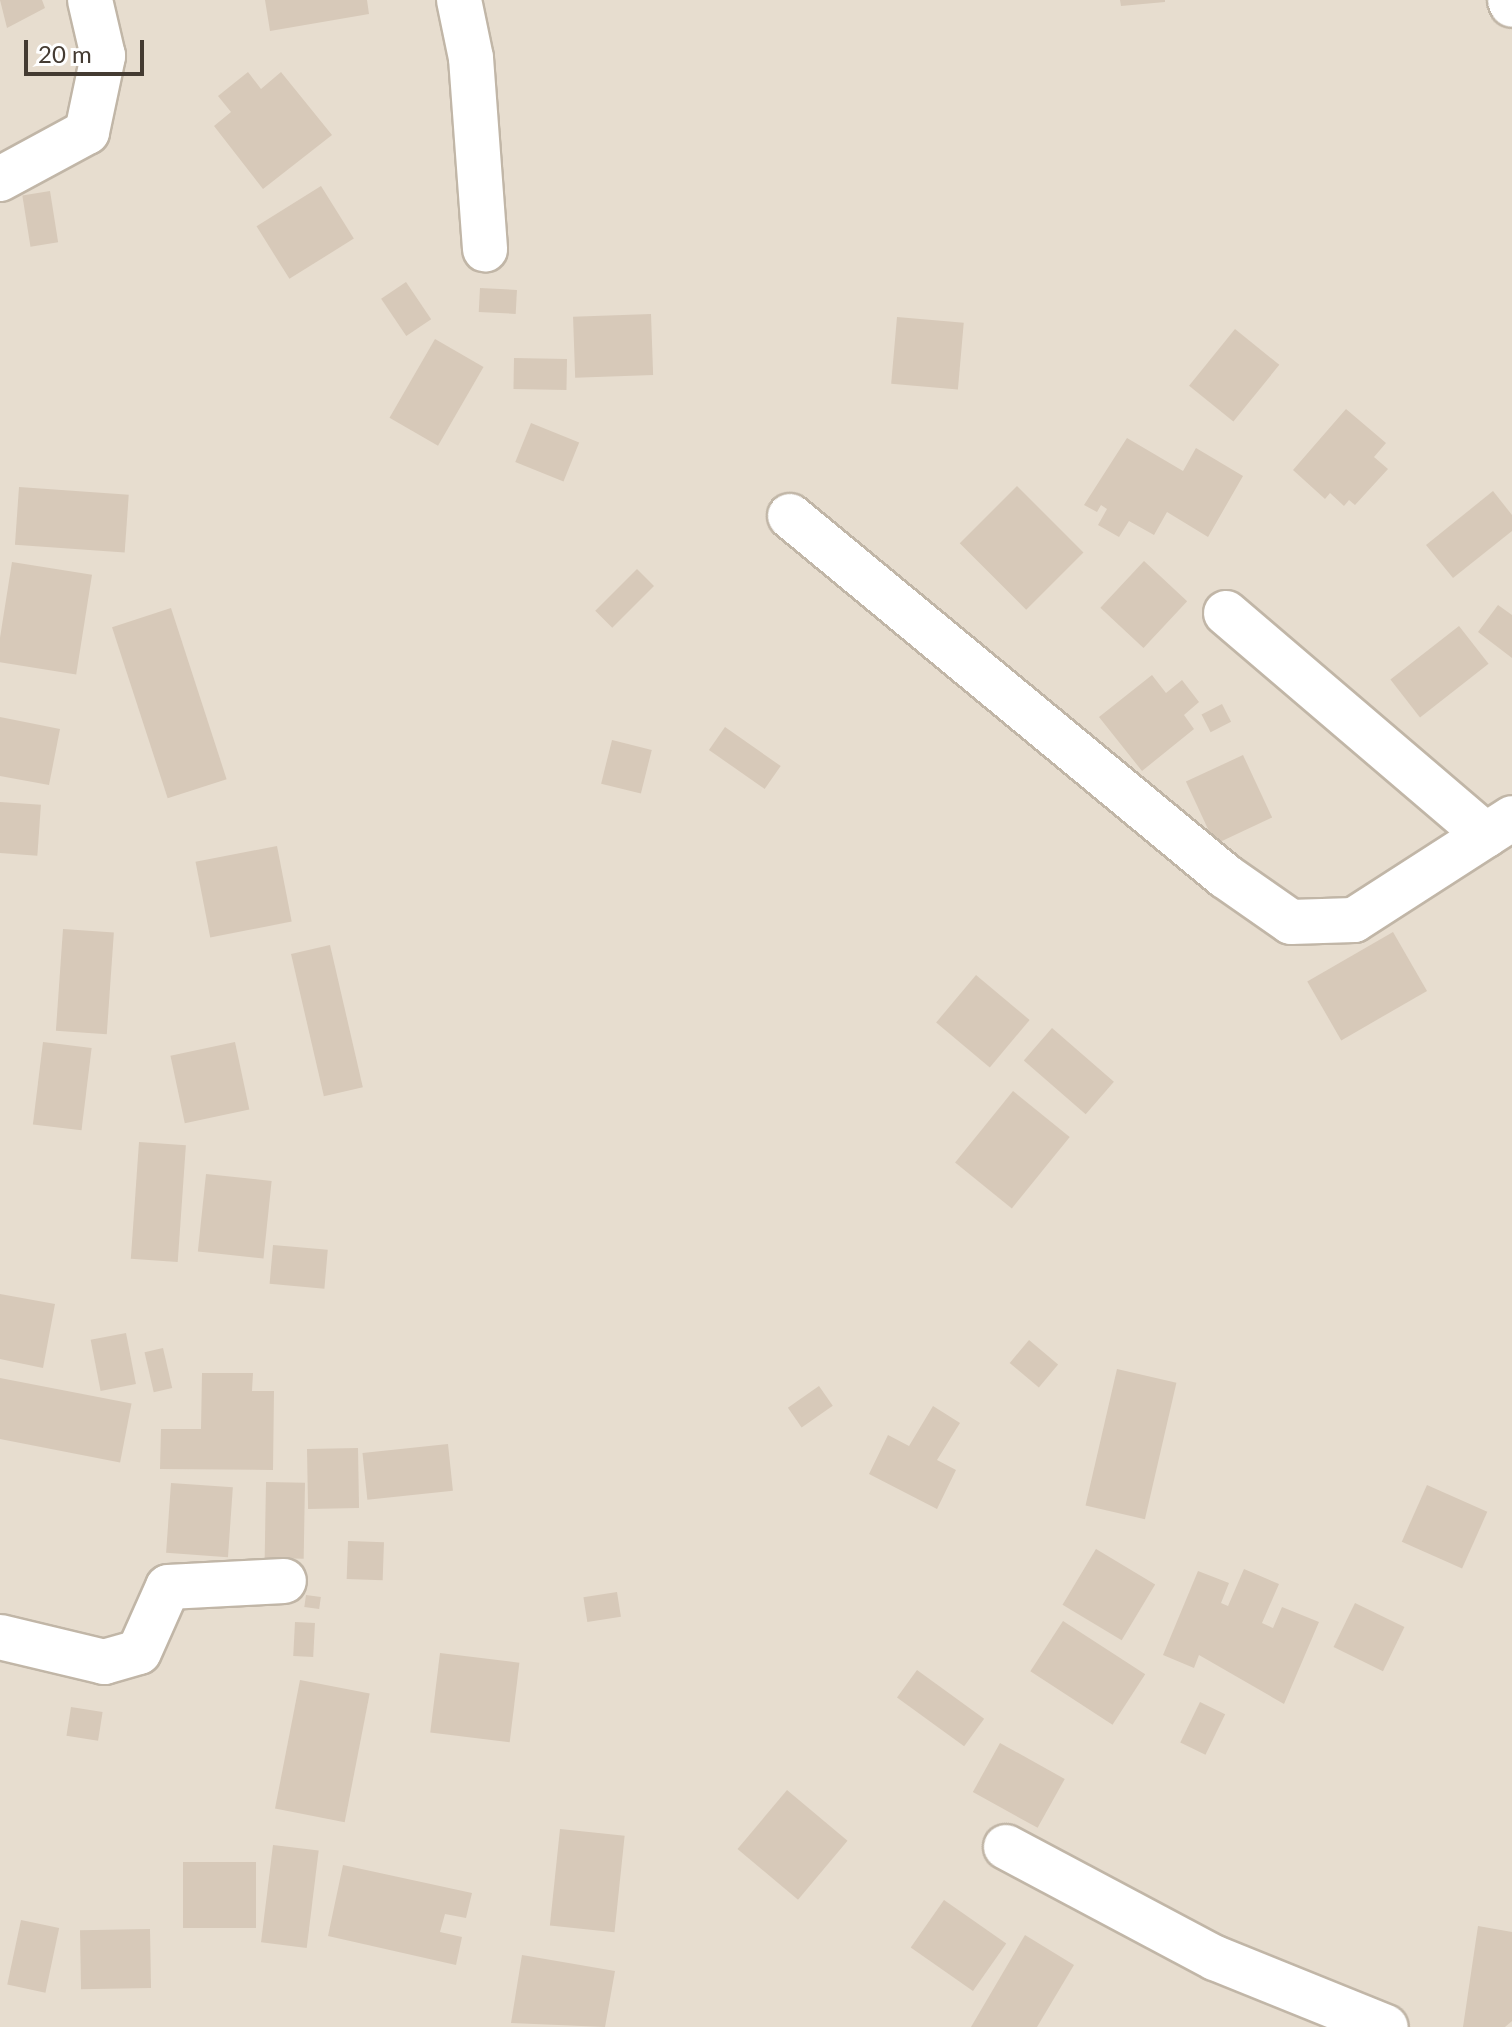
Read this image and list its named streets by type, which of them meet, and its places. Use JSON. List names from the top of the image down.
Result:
{
  "scale_bar": "20 m"
}
